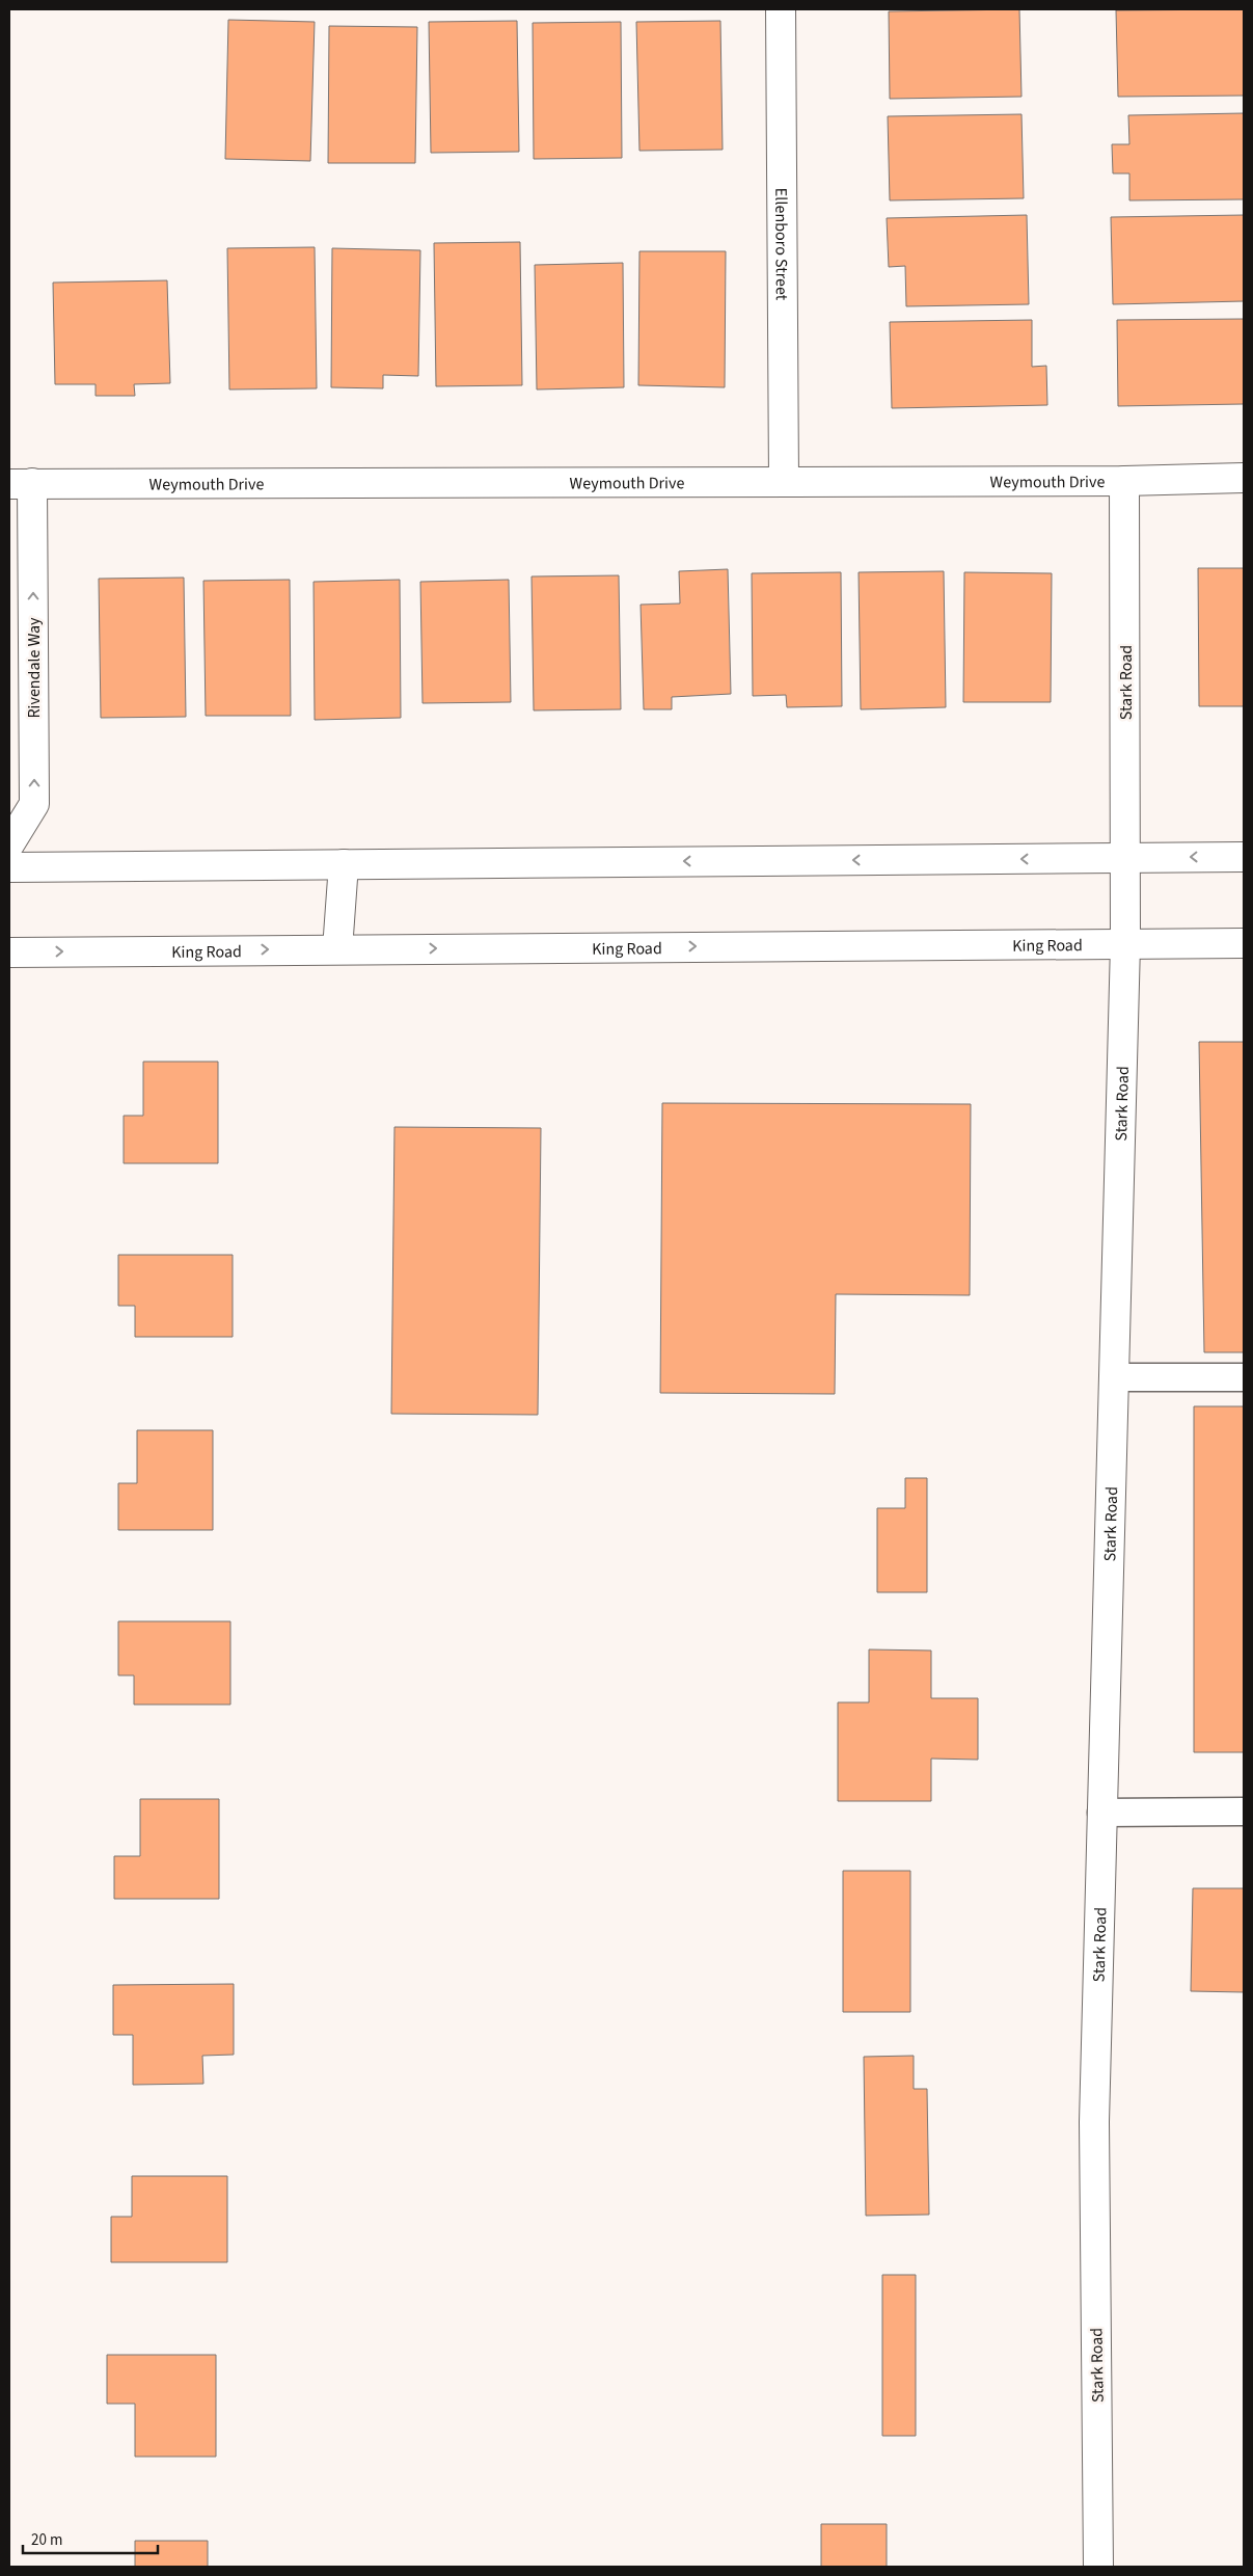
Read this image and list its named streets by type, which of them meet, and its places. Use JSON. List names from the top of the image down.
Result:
{
  "streets": {
    "street": [
      "Ellenboro Street",
      "Weymouth Drive",
      "Rivendale Way",
      "Stark Road",
      "King Road"
    ]
  },
  "crossings": [
    ["Ellenboro Street", "Weymouth Drive"],
    ["Weymouth Drive", "Rivendale Way"],
    ["Weymouth Drive", "Stark Road"],
    ["Stark Road", "King Road"]
  ],
  "one_way": ["Rivendale Way"],
  "scale_bar": "20 m"
}
